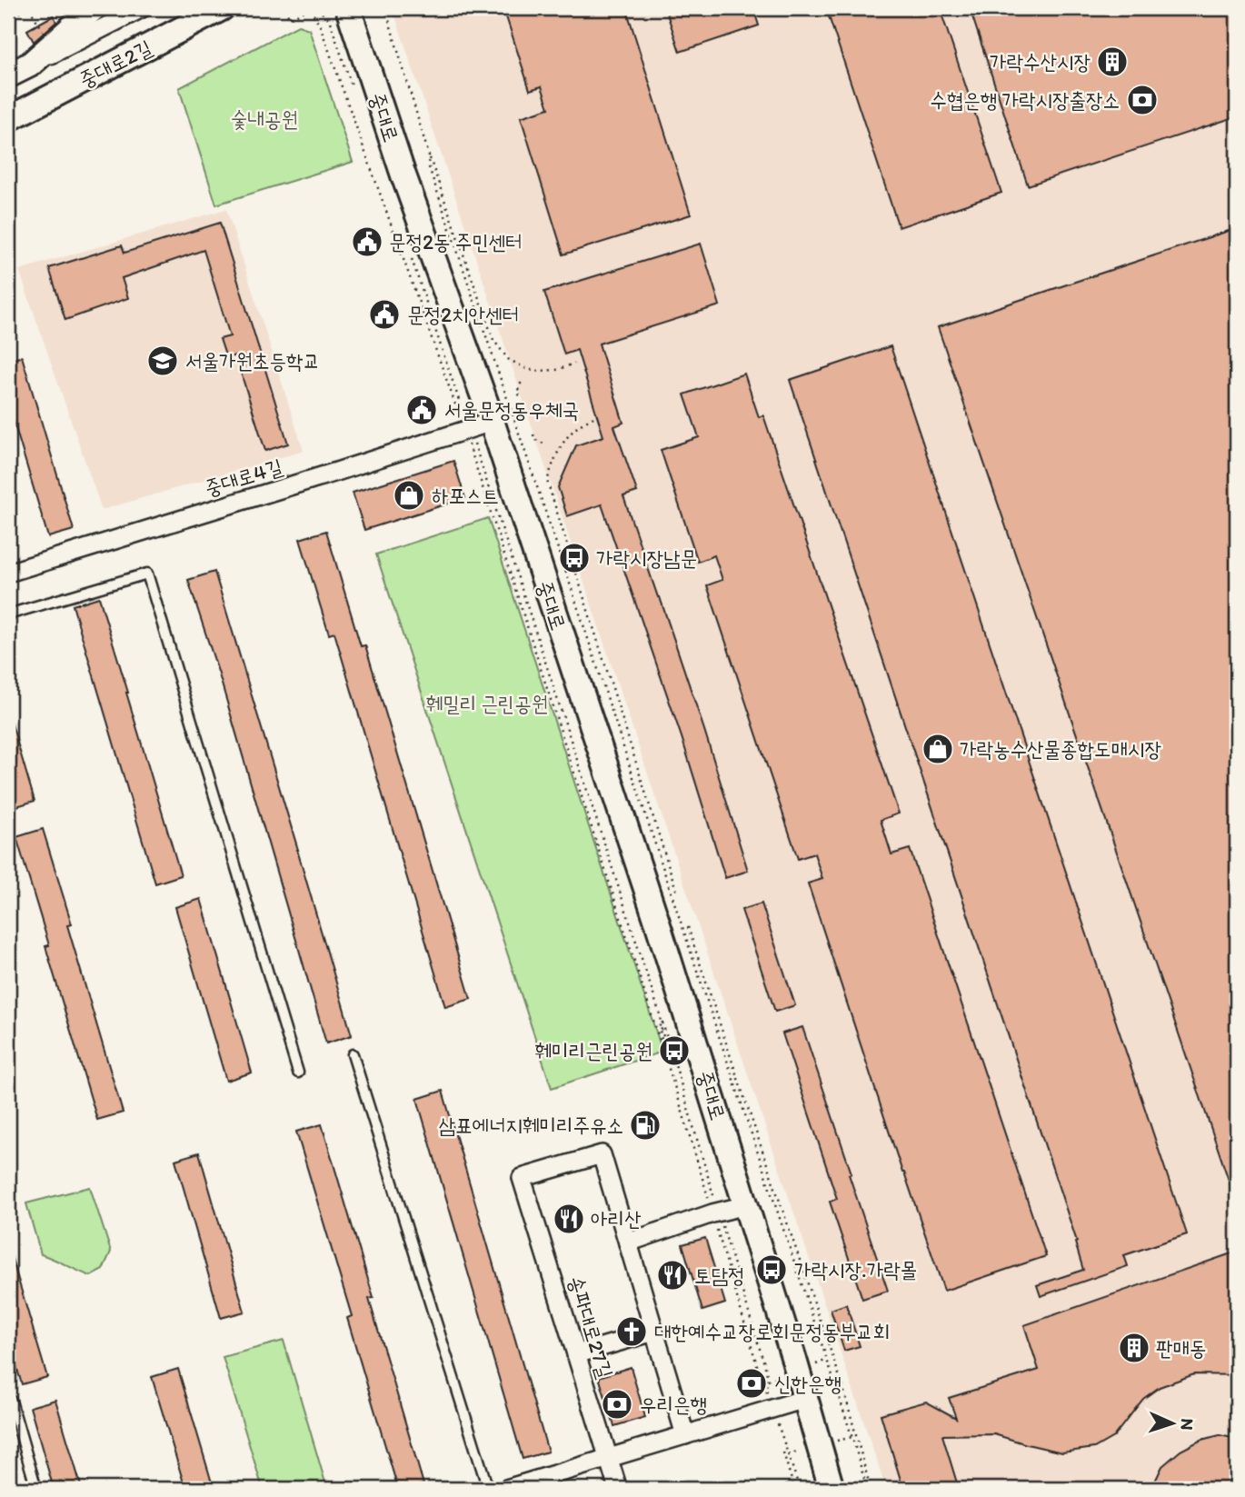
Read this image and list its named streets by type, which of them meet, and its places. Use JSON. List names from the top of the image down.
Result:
{
  "streets": {
    "main road": ["중대로2길", "중대로"],
    "street": ["중대로4길", "송파대로27길"]
  },
  "crossings": [
    ["중대로", "중대로4길"]
  ],
  "parks": ["숯내공원", "훼밀리 근린공원"],
  "places": {
    "building": ["가락수산시장", "판매동"],
    "bank": ["수협은행 가락시장출장소", "신한은행", "우리은행"],
    "public building": ["문정2동 주민센터", "문정2치안센터", "서울문정동우체국"],
    "school or university": ["서울가원초등학교"],
    "shop": ["하포스트", "가락농수산물종합도매시장"],
    "bus stop": ["가락시장남문", "훼미리근린공원", "가락시장.가락몰"],
    "fuel station": ["삼표에너지훼미리주유소"],
    "restaurant": ["아리산", "토담정"],
    "church": ["대한예수교장로회문정동부교회"]
  },
  "north": "right"
}
